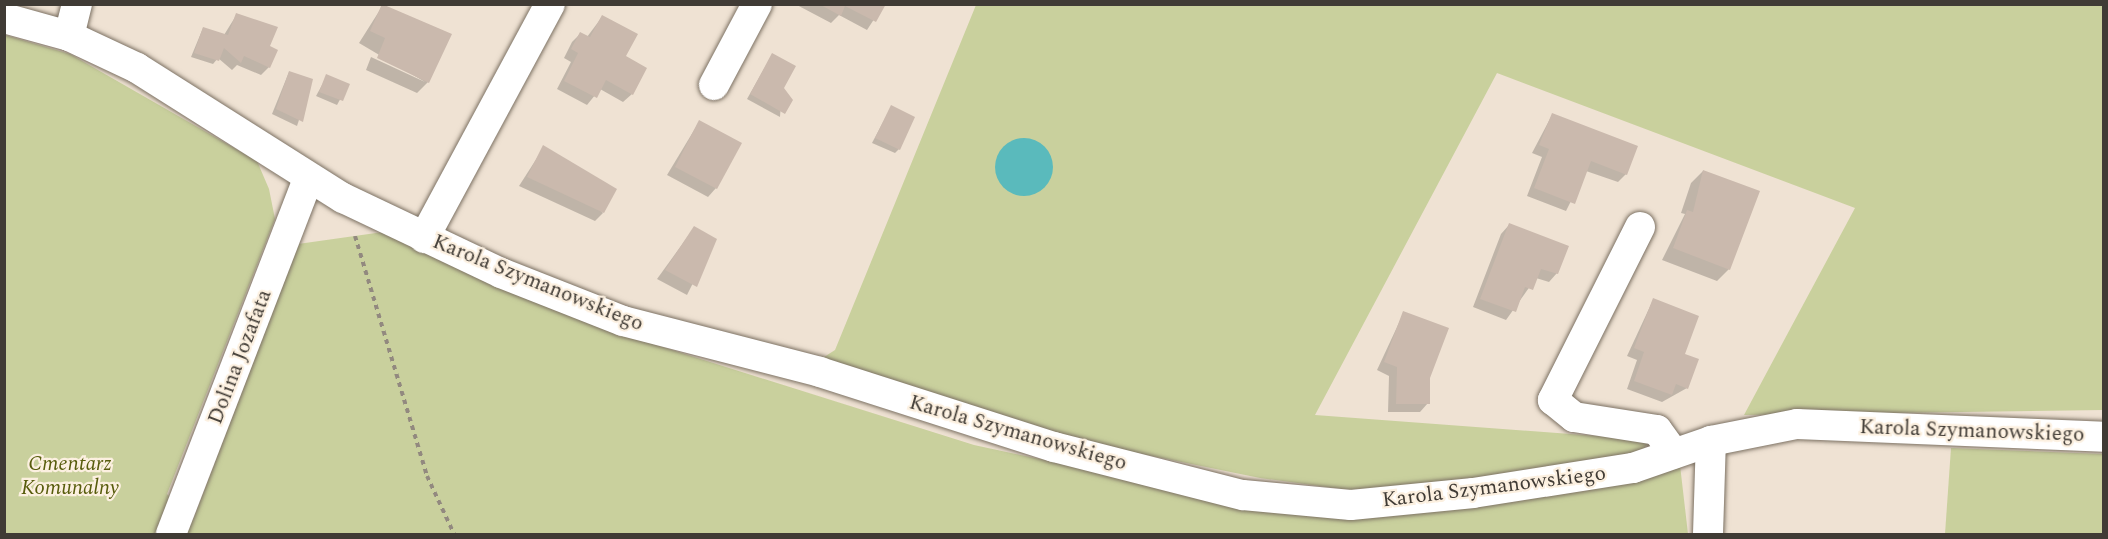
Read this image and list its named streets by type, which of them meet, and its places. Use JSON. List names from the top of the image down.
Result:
{
  "streets": {
    "street": ["Karola Szymanowskiego", "Dolina Jozafata"]
  },
  "crossings": [
    ["Karola Szymanowskiego", "Dolina Jozafata"]
  ],
  "parks": ["Cmentarz Komunalny"]
}
